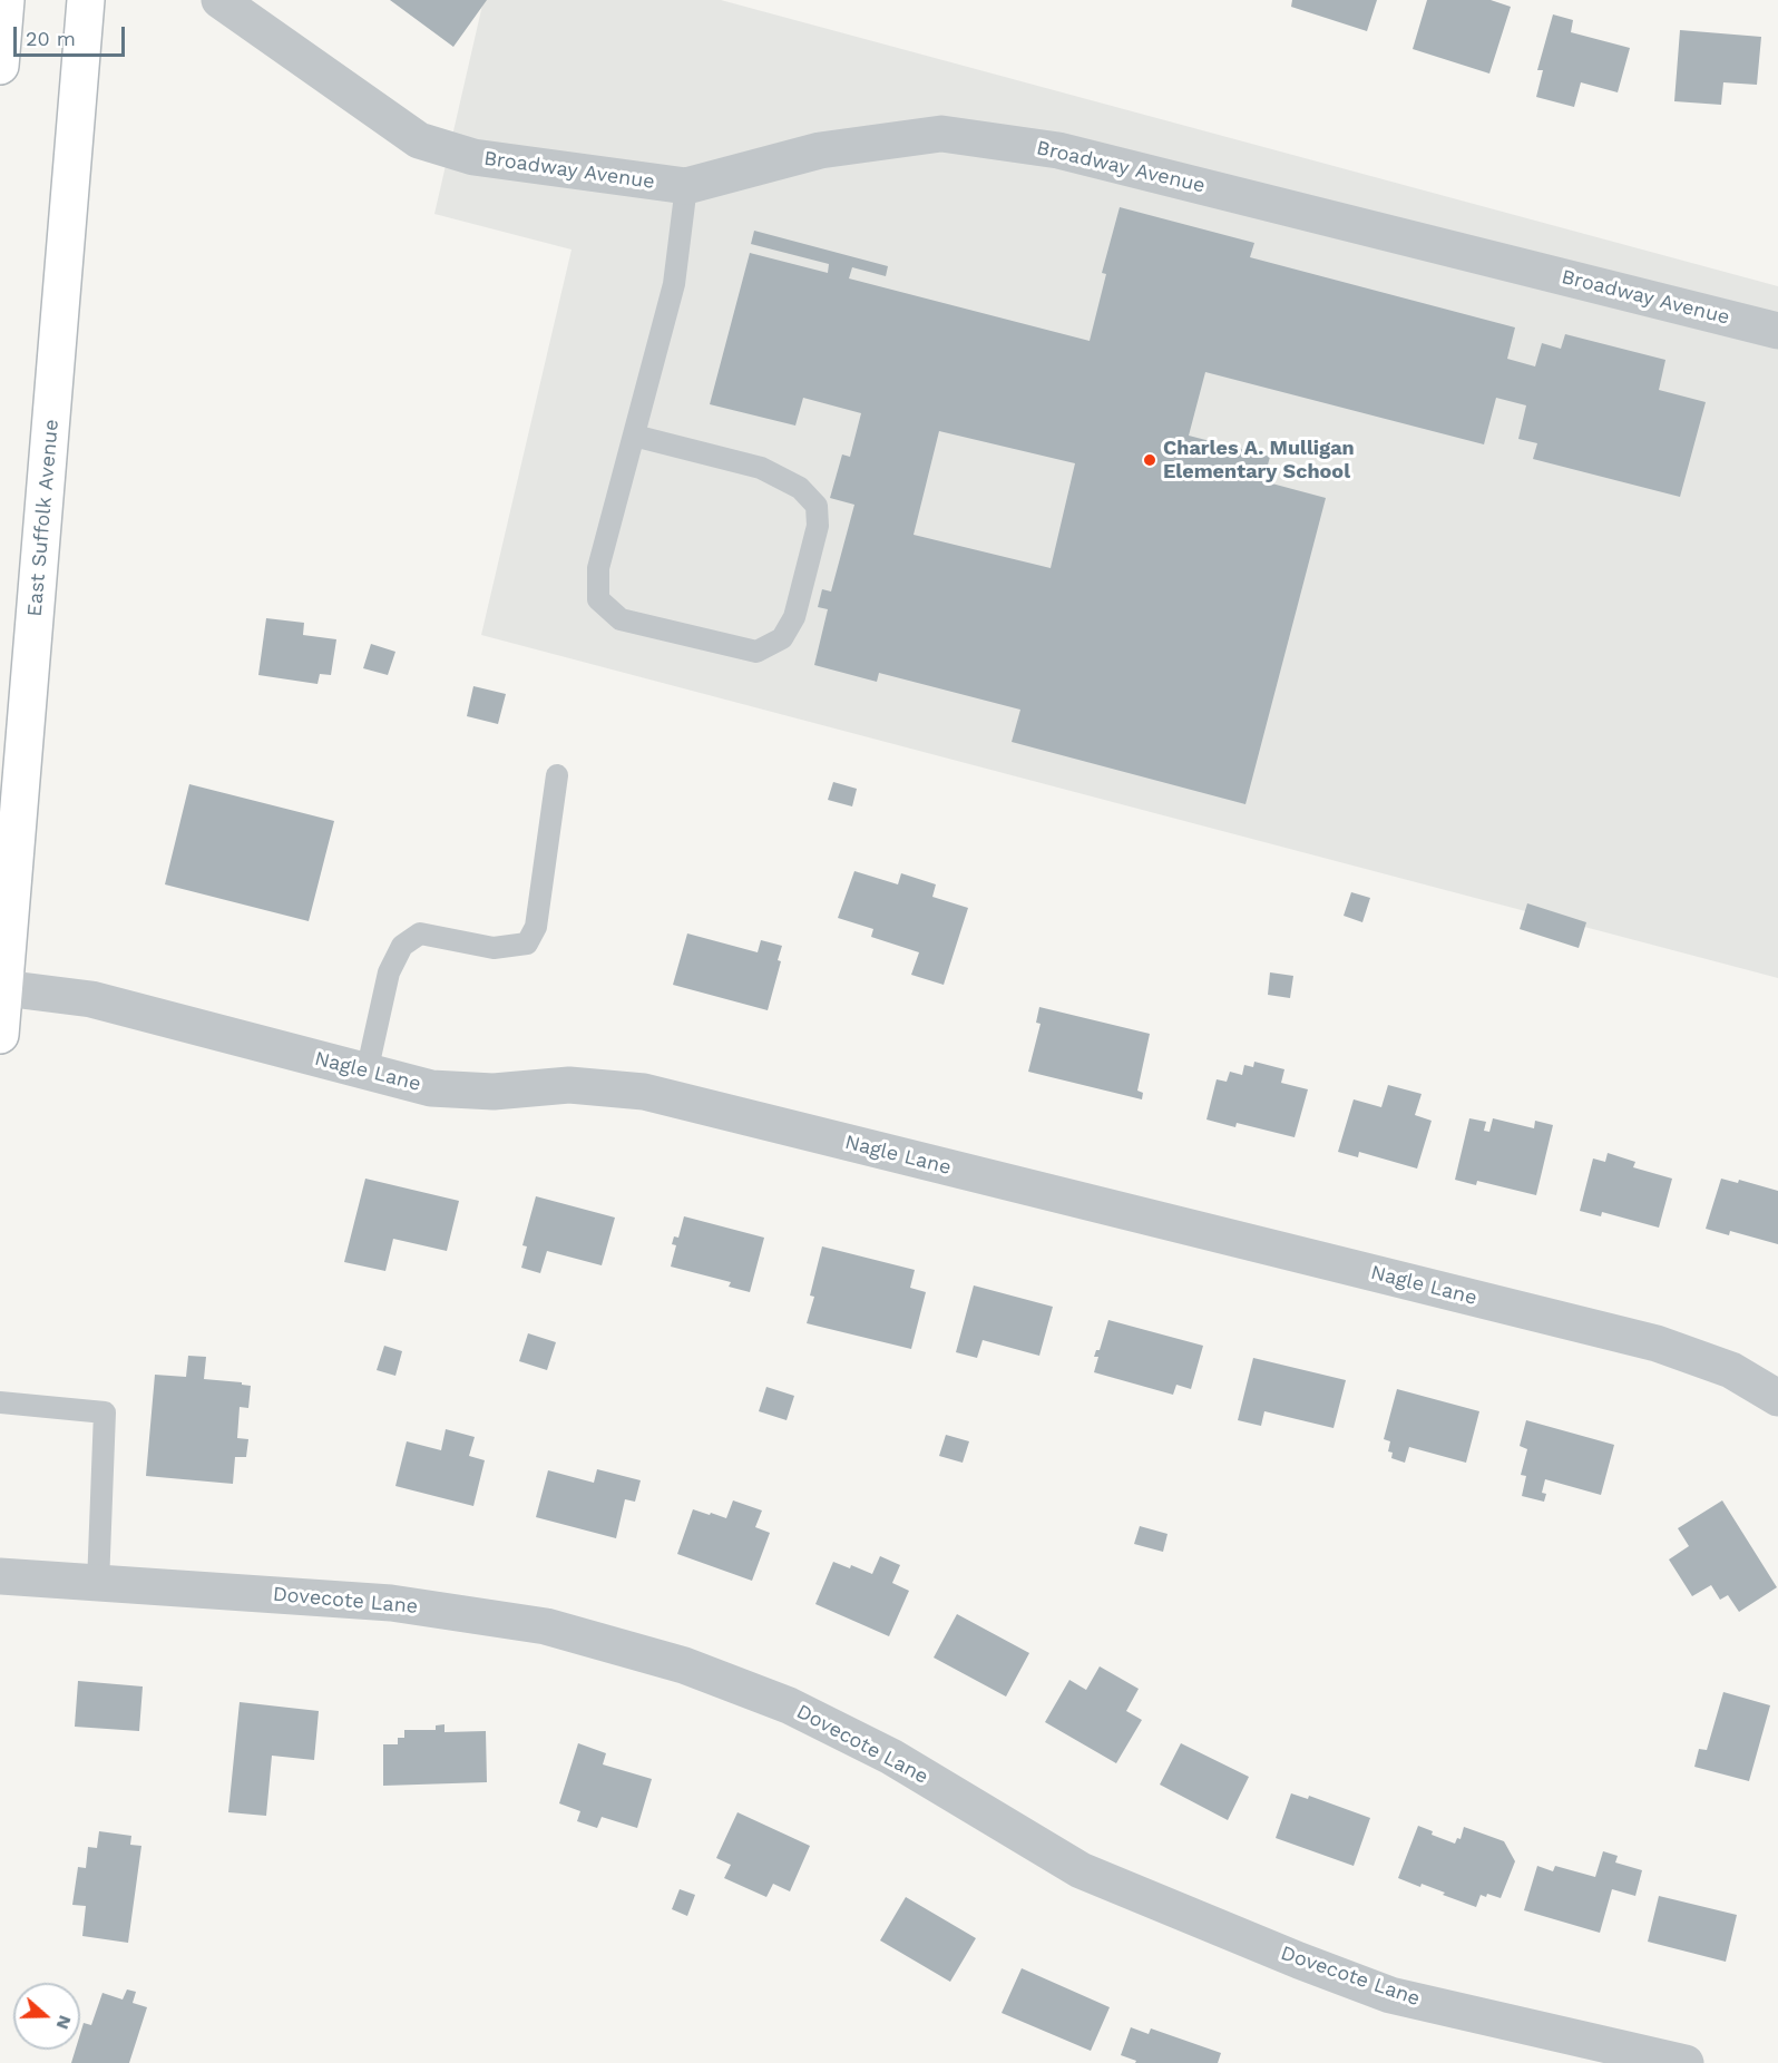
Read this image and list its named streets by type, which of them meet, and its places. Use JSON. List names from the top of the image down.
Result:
{
  "streets": {
    "main road": ["East Suffolk Avenue"],
    "street": ["Broadway Avenue", "Nagle Lane", "Dovecote Lane"]
  },
  "crossings": [
    ["East Suffolk Avenue", "Nagle Lane"]
  ],
  "places": ["Charles A. Mulligan Elementary School"],
  "scale_bar": "20 m",
  "north": "right"
}
